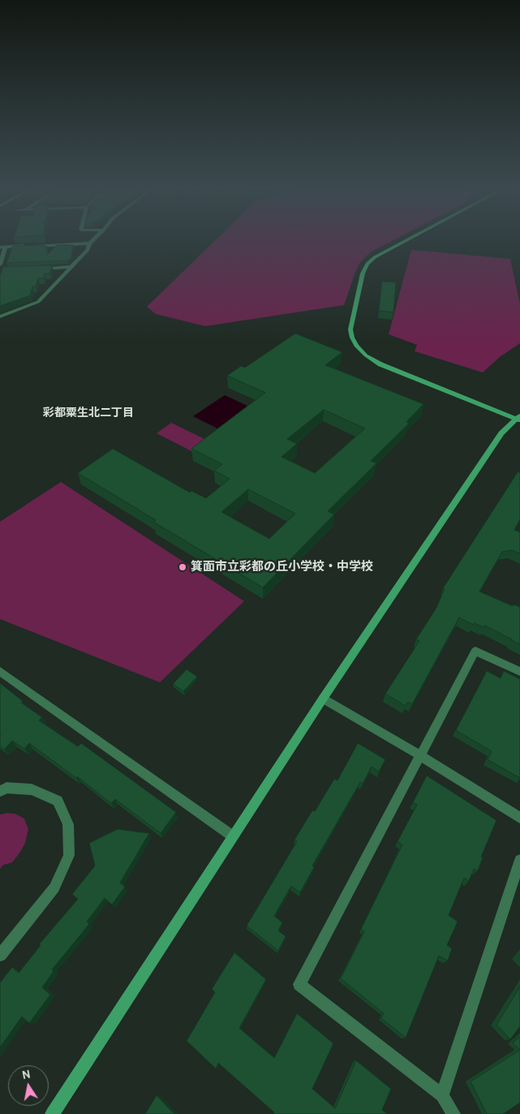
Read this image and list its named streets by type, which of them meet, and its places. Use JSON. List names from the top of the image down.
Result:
{
  "districts": ["彩都粟生北二丁目"],
  "places": ["箕面市立彩都の丘小学校・中学校"],
  "north": "top"
}
